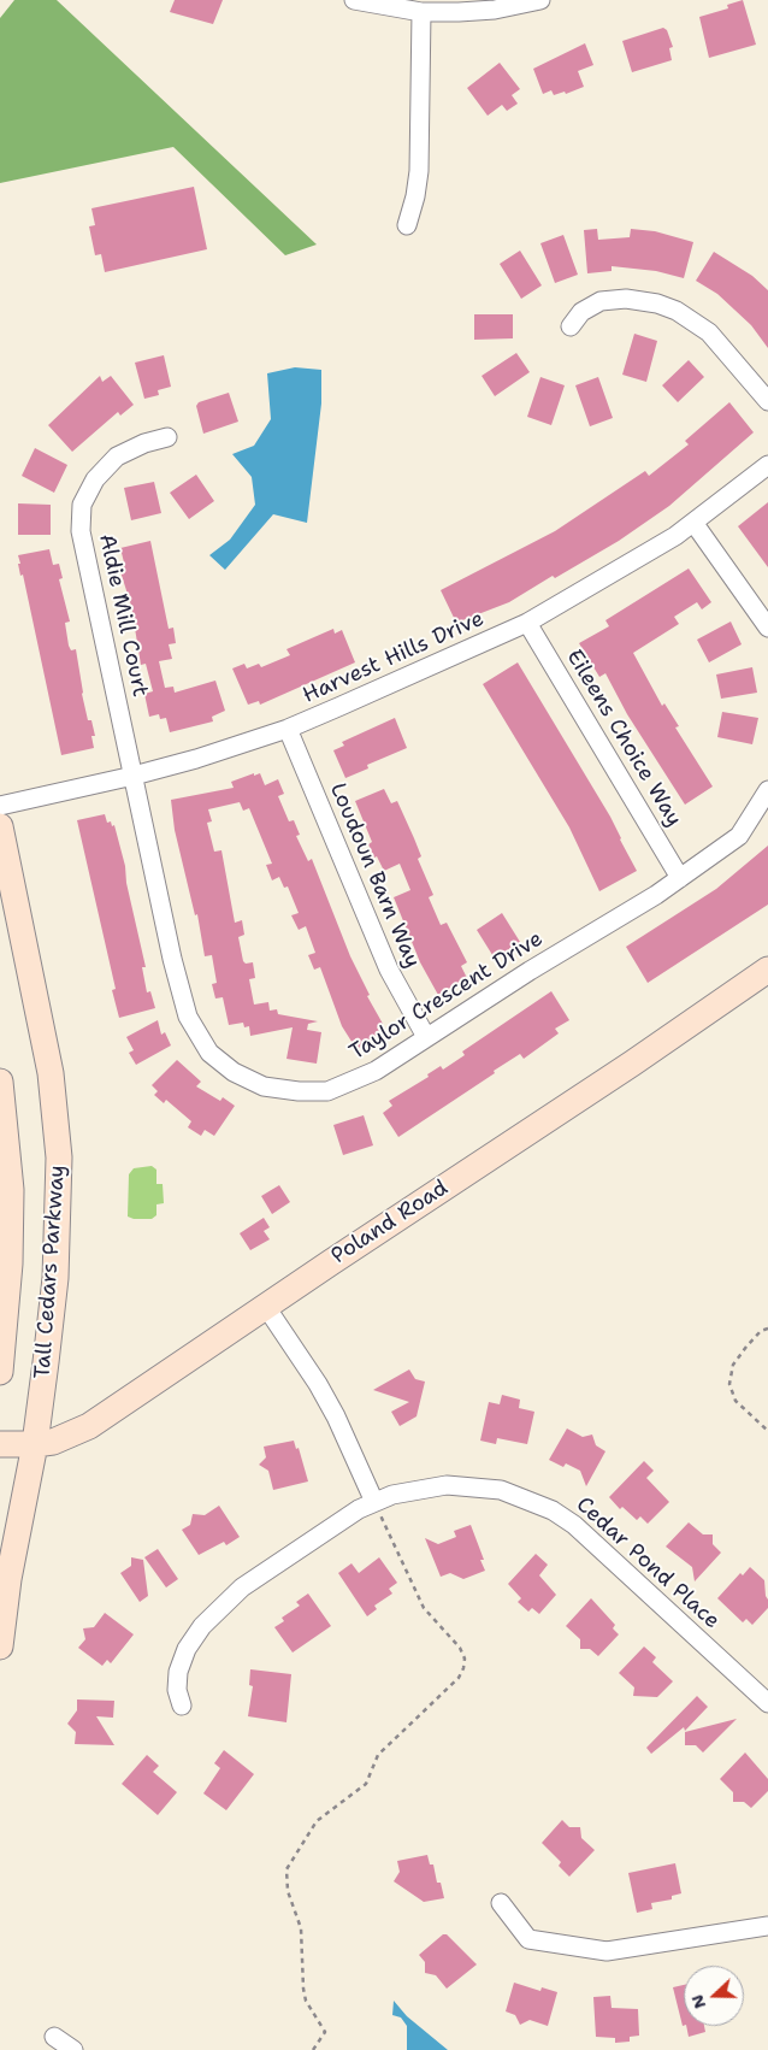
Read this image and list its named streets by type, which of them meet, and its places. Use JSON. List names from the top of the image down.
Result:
{
  "streets": {
    "main road": ["Poland Road", "Tall Cedars Parkway"],
    "street": [
      "Aldie Mill Court",
      "Harvest Hills Drive",
      "Eileens Choice Way",
      "Loudoun Barn Way",
      "Taylor Crescent Drive",
      "Cedar Pond Place"
    ]
  },
  "crossings": [
    ["Aldie Mill Court", "Harvest Hills Drive"],
    ["Aldie Mill Court", "Taylor Crescent Drive"],
    ["Harvest Hills Drive", "Eileens Choice Way"],
    ["Harvest Hills Drive", "Loudoun Barn Way"],
    ["Harvest Hills Drive", "Taylor Crescent Drive"],
    ["Eileens Choice Way", "Taylor Crescent Drive"],
    ["Loudoun Barn Way", "Taylor Crescent Drive"],
    ["Poland Road", "Tall Cedars Parkway"]
  ],
  "north": "left"
}
